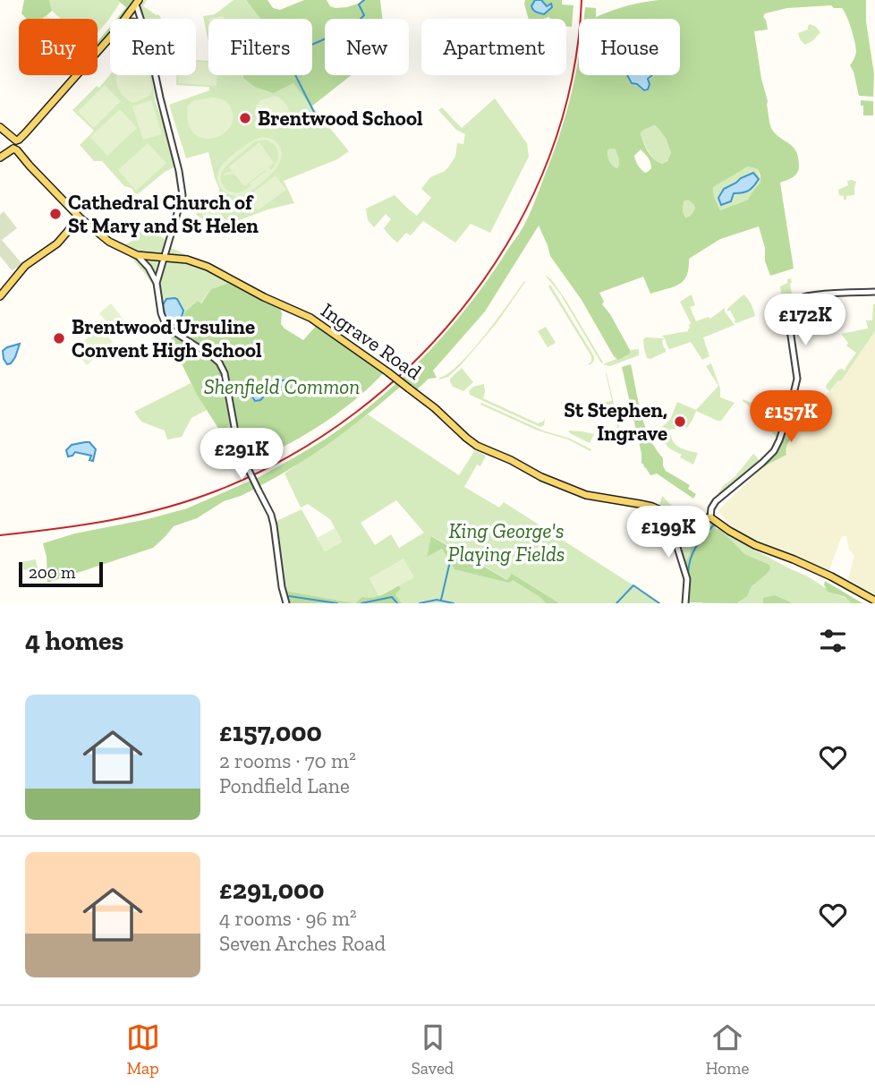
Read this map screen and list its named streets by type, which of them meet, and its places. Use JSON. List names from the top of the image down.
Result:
{
  "streets": {
    "main road": ["Ingrave Road"]
  },
  "parks": ["Shenfield Common", "King George's Playing Fields"],
  "places": [
    "Brentwood School",
    "Cathedral Church of St Mary and St Helen",
    "Brentwood Ursuline Convent High School",
    "St Stephen, Ingrave"
  ],
  "scale_bar": "200 m",
  "page": {
    "chip": [
      "Buy",
      "Rent",
      "Filters",
      "New",
      "Apartment",
      "House"
    ],
    "price": [
      "£172K",
      "£157K",
      "£291K",
      "£199K"
    ],
    "scale": "200 m",
    "heading": "4 homes",
    "list": [
      {
        "name": "£157,000",
        "note": "2 rooms · 70 m² · Pondfield Lane"
      },
      {
        "name": "£291,000",
        "note": "4 rooms · 96 m² · Seven Arches Road"
      }
    ],
    "tabs": ["Map", "Saved", "Home"]
  }
}
